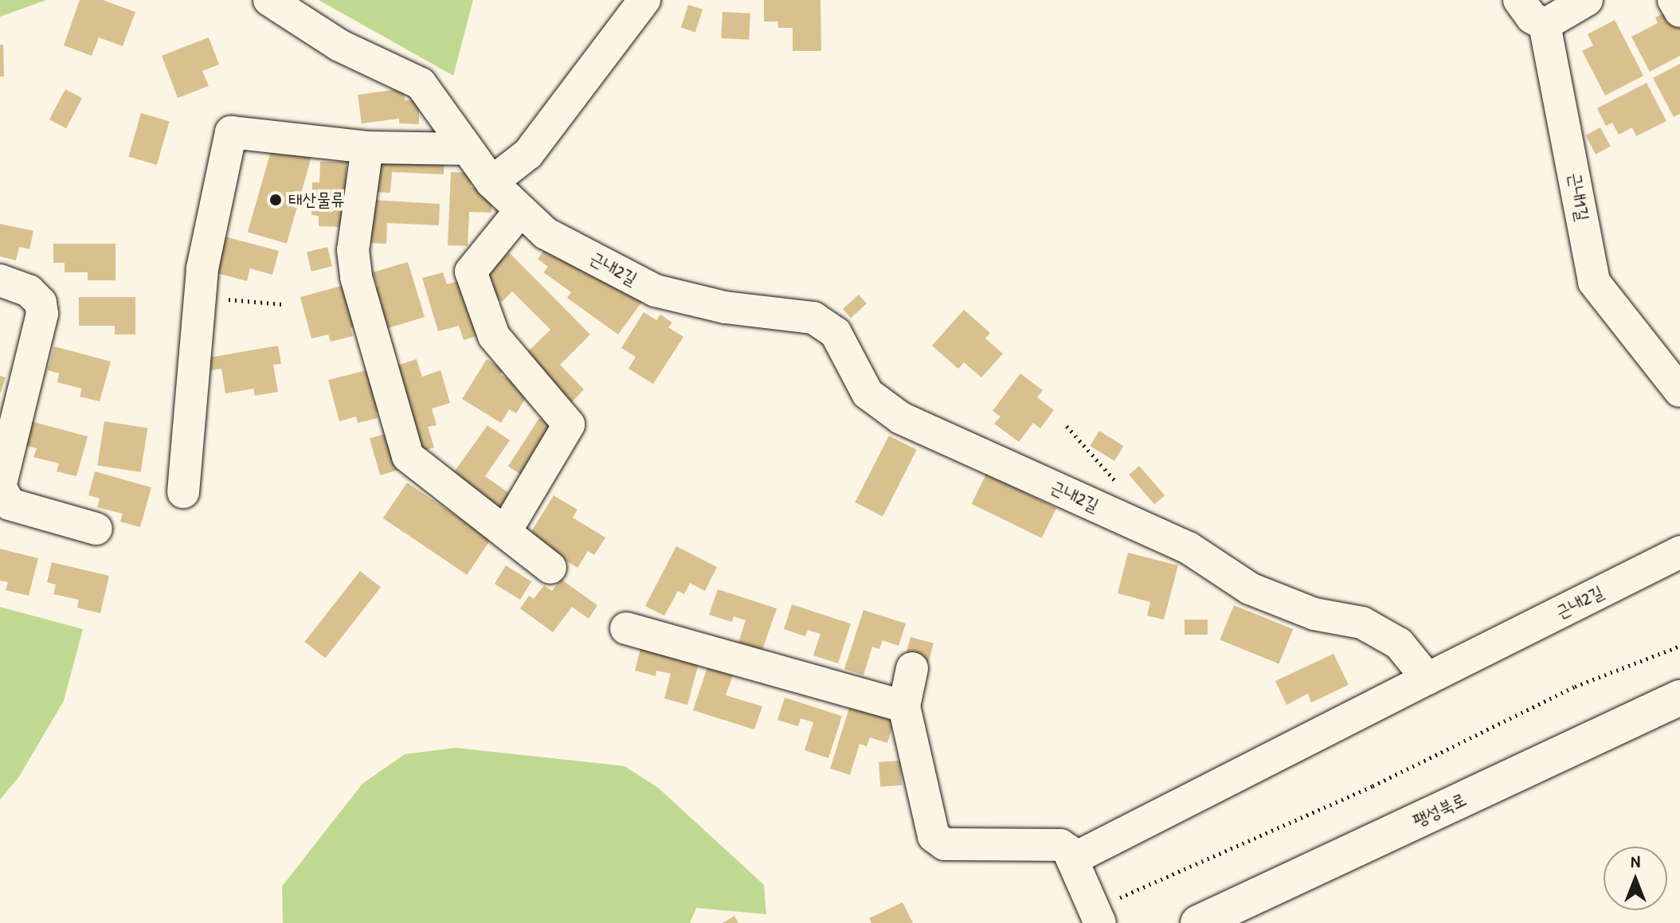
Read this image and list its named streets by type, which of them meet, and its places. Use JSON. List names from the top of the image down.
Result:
{
  "streets": {
    "main road": ["팽성북로"],
    "street": ["근내1길", "근내2길"]
  },
  "places": ["태산물류"],
  "north": "top"
}
